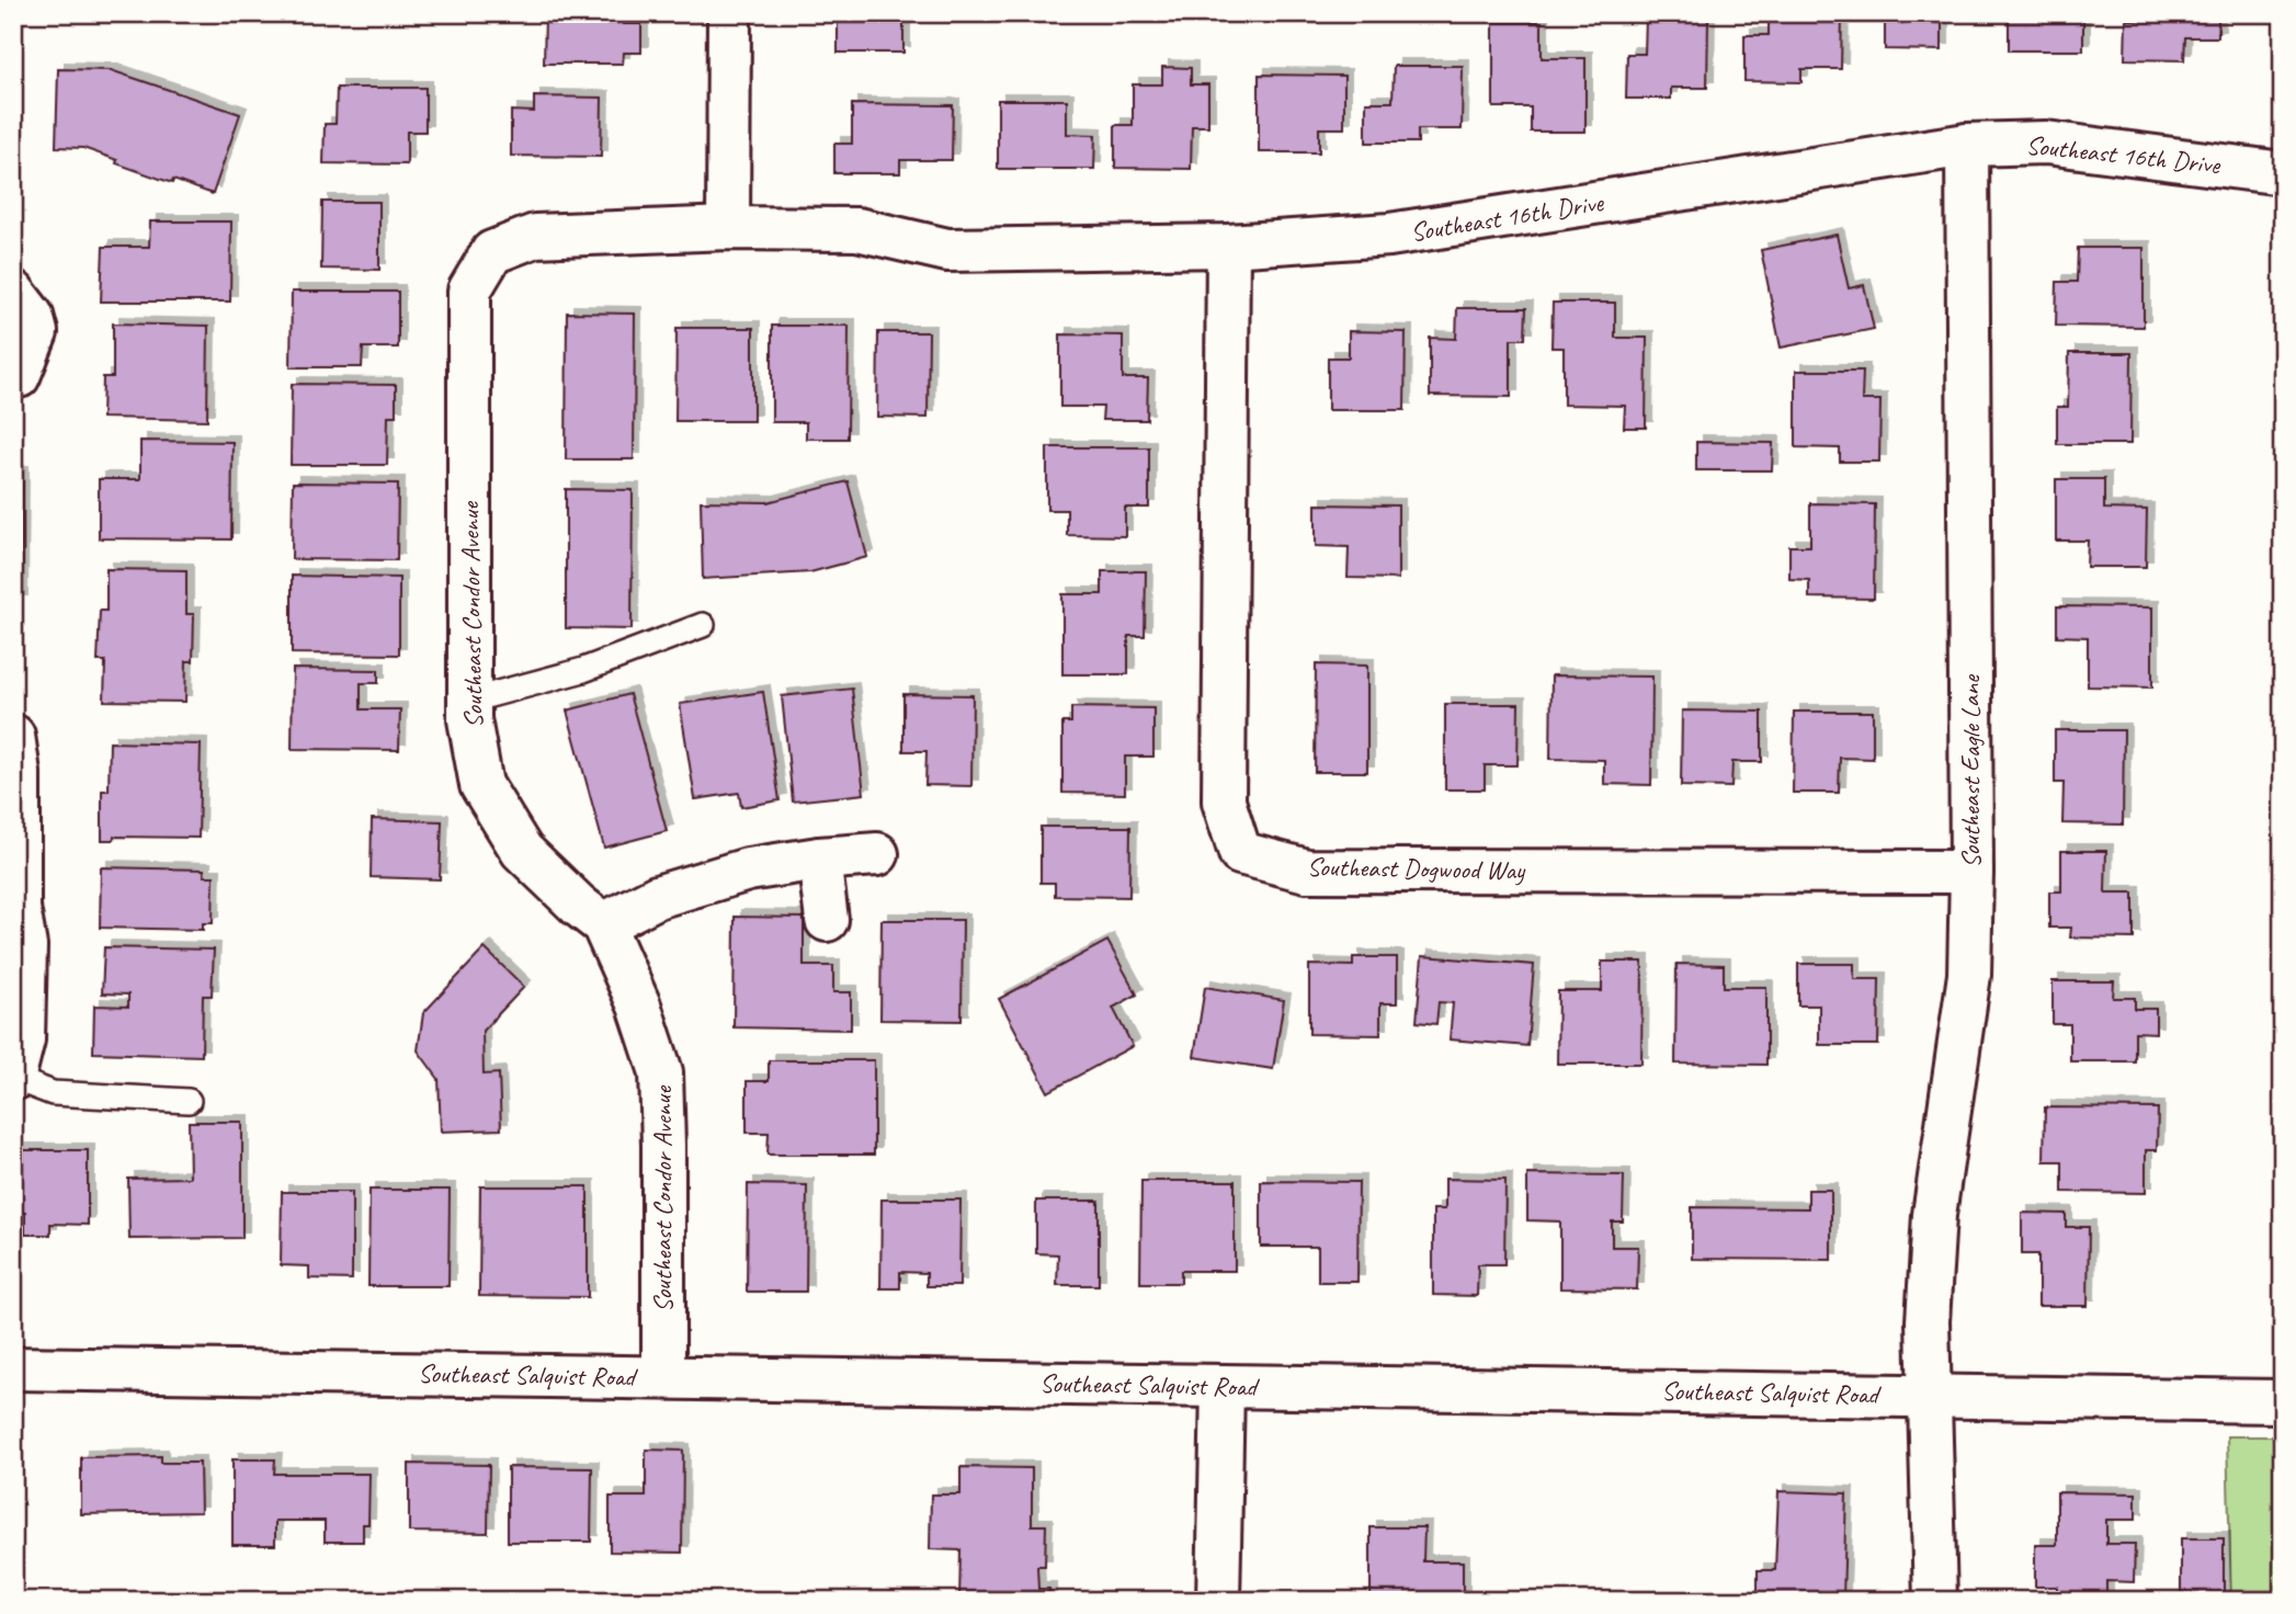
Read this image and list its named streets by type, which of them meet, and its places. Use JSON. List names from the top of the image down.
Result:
{
  "streets": {
    "street": [
      "Southeast 16th Drive",
      "Southeast Condor Avenue",
      "Southeast Eagle Lane",
      "Southeast Dogwood Way",
      "Southeast Salquist Road"
    ]
  },
  "crossings": [
    ["Southeast 16th Drive", "Southeast Condor Avenue"],
    ["Southeast 16th Drive", "Southeast Eagle Lane"],
    ["Southeast 16th Drive", "Southeast Dogwood Way"],
    ["Southeast Condor Avenue", "Southeast Salquist Road"],
    ["Southeast Eagle Lane", "Southeast Dogwood Way"],
    ["Southeast Eagle Lane", "Southeast Salquist Road"]
  ]
}
